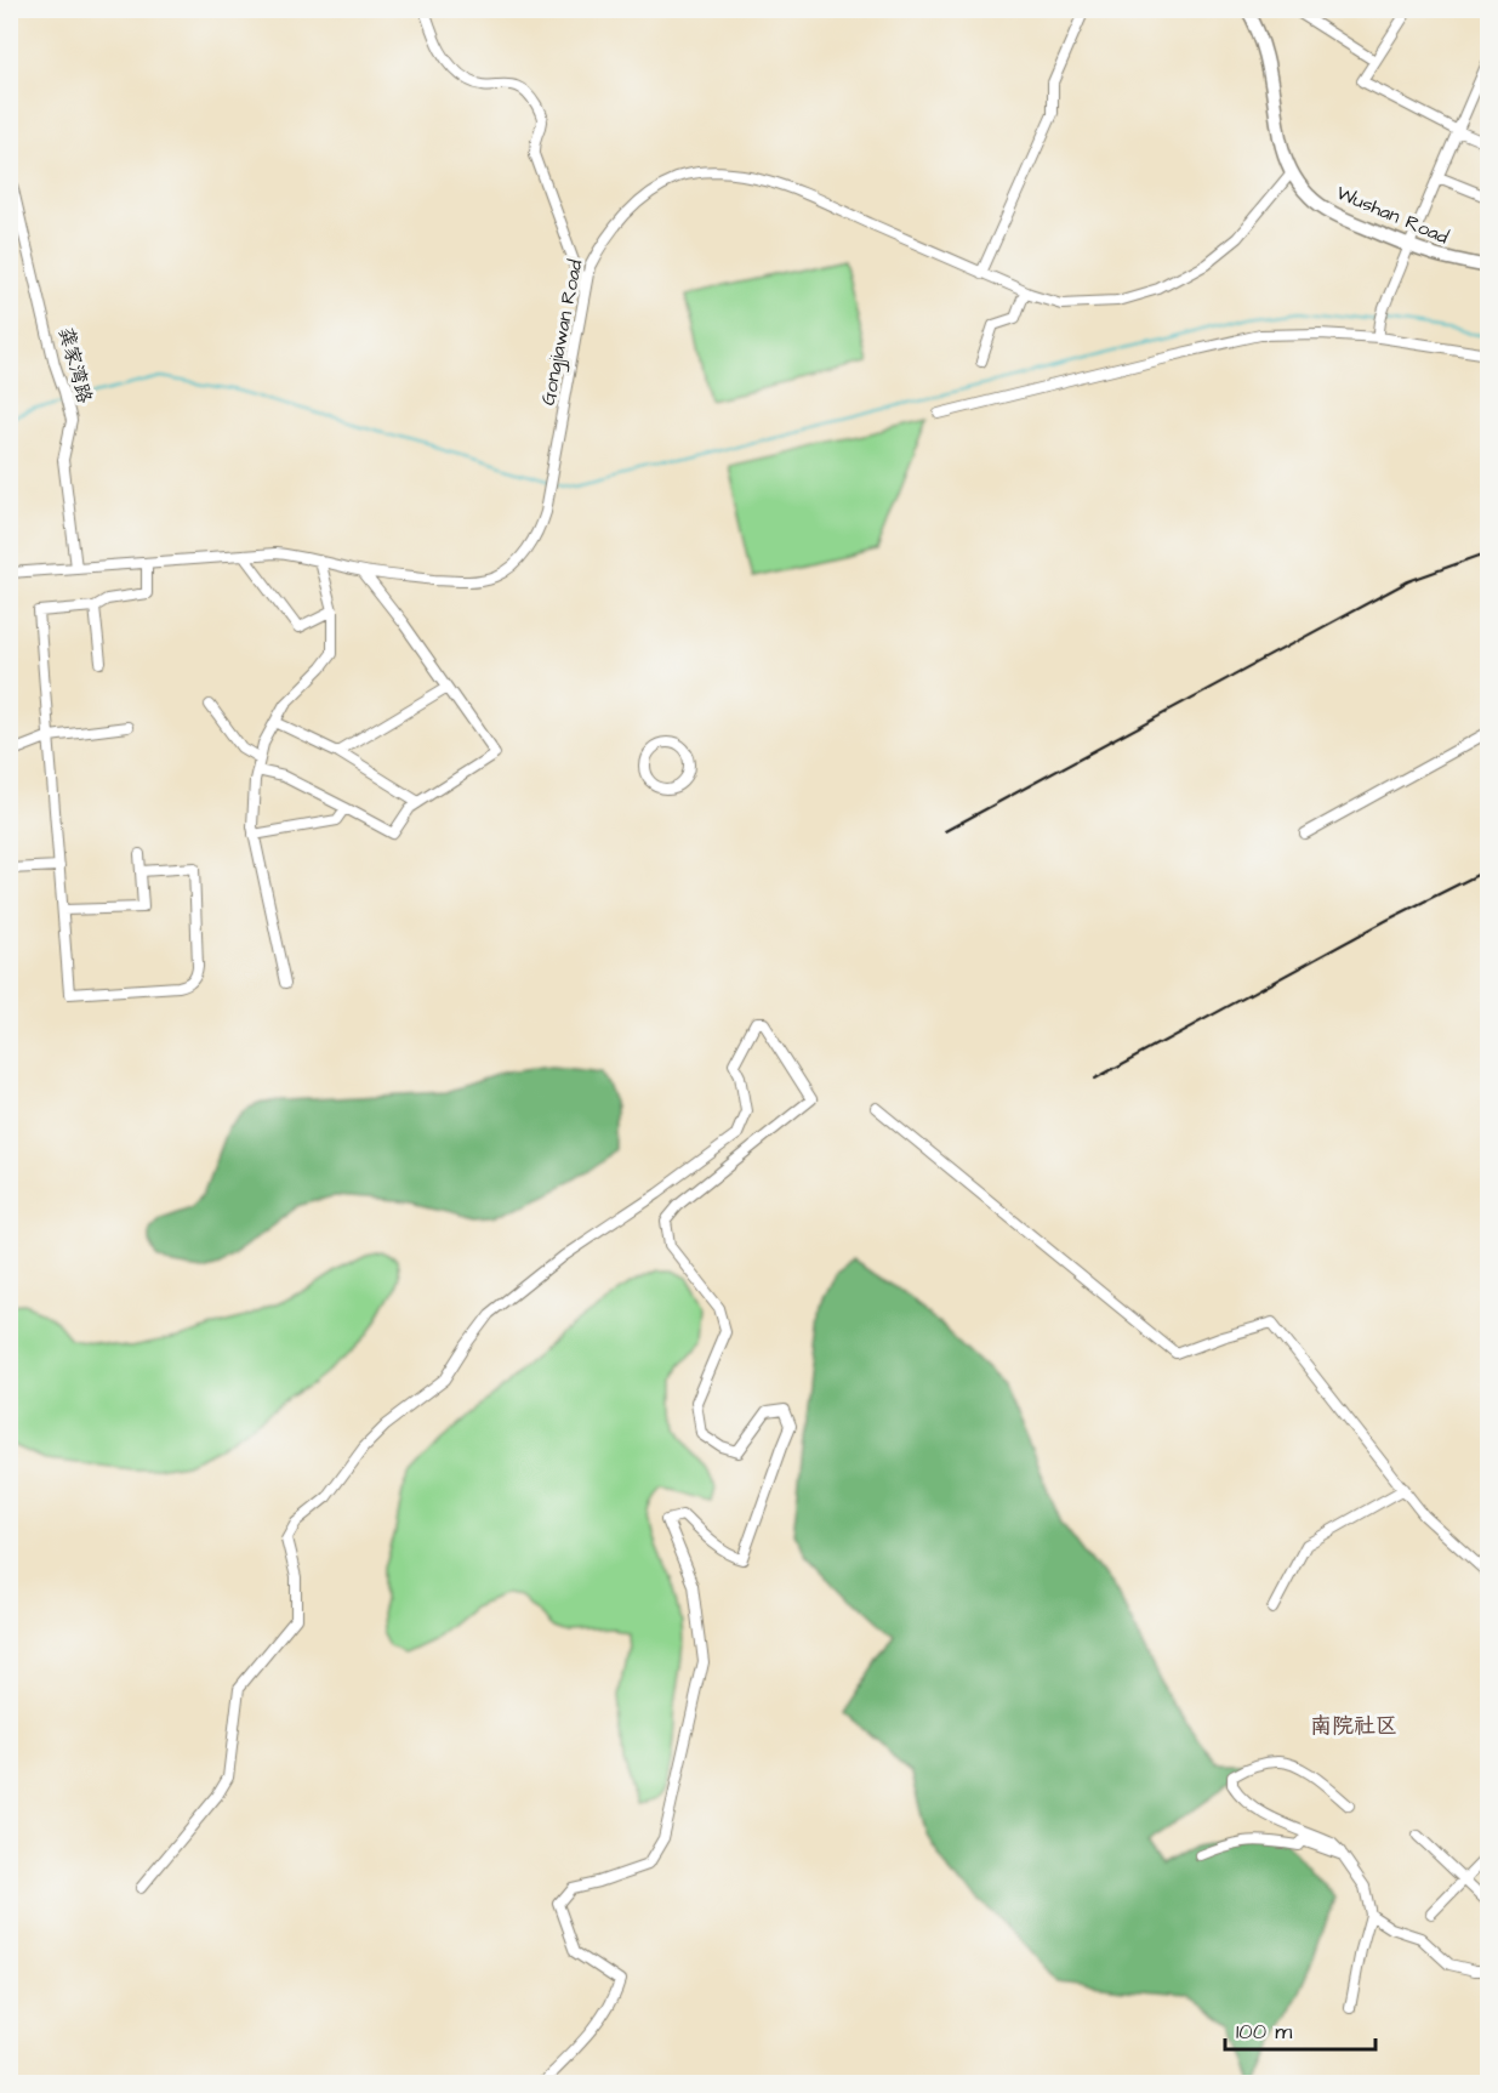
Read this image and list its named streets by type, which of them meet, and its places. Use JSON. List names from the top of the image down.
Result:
{
  "streets": {
    "main road": ["Wushan Road"],
    "street": ["Gongjiawan Road", "龚家湾路"]
  },
  "crossings": [
    ["Wushan Road", "Gongjiawan Road"],
    ["Gongjiawan Road", "龚家湾路"]
  ],
  "districts": ["南院社区"],
  "scale_bar": "100 m"
}
